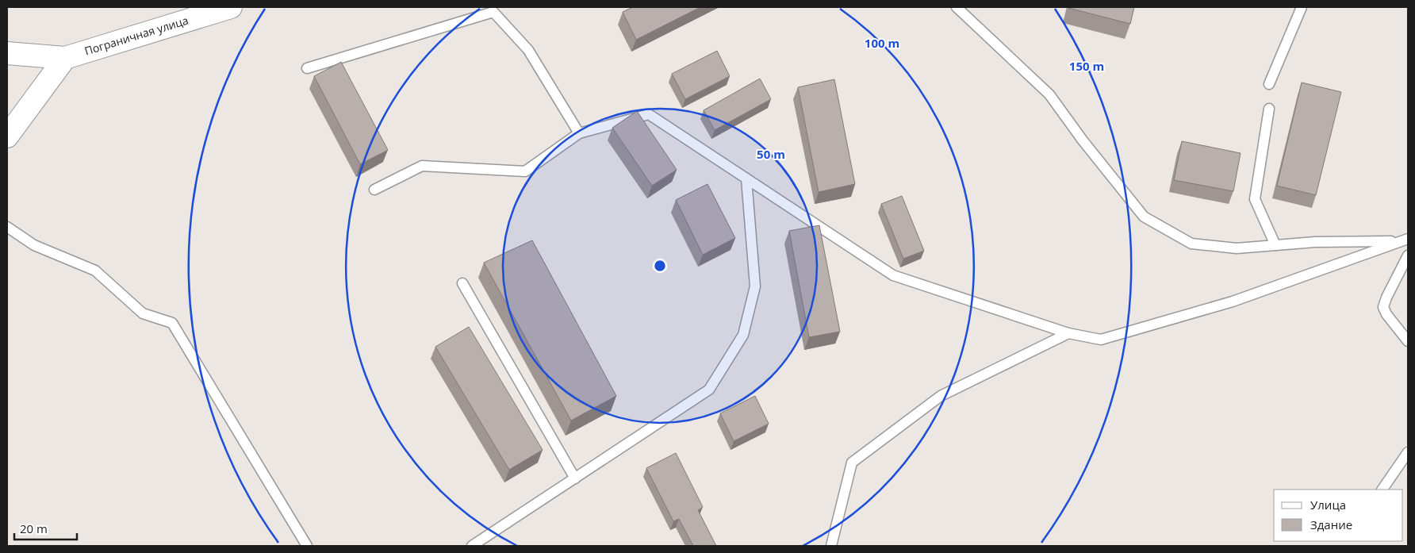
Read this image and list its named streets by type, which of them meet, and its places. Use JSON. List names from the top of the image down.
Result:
{
  "streets": {
    "street": ["Пограничная улица"]
  },
  "legend": ["Улица", "Здание"],
  "scale_bar": "20 m",
  "rings": ["100 m", "150 m", "50 m"]
}
